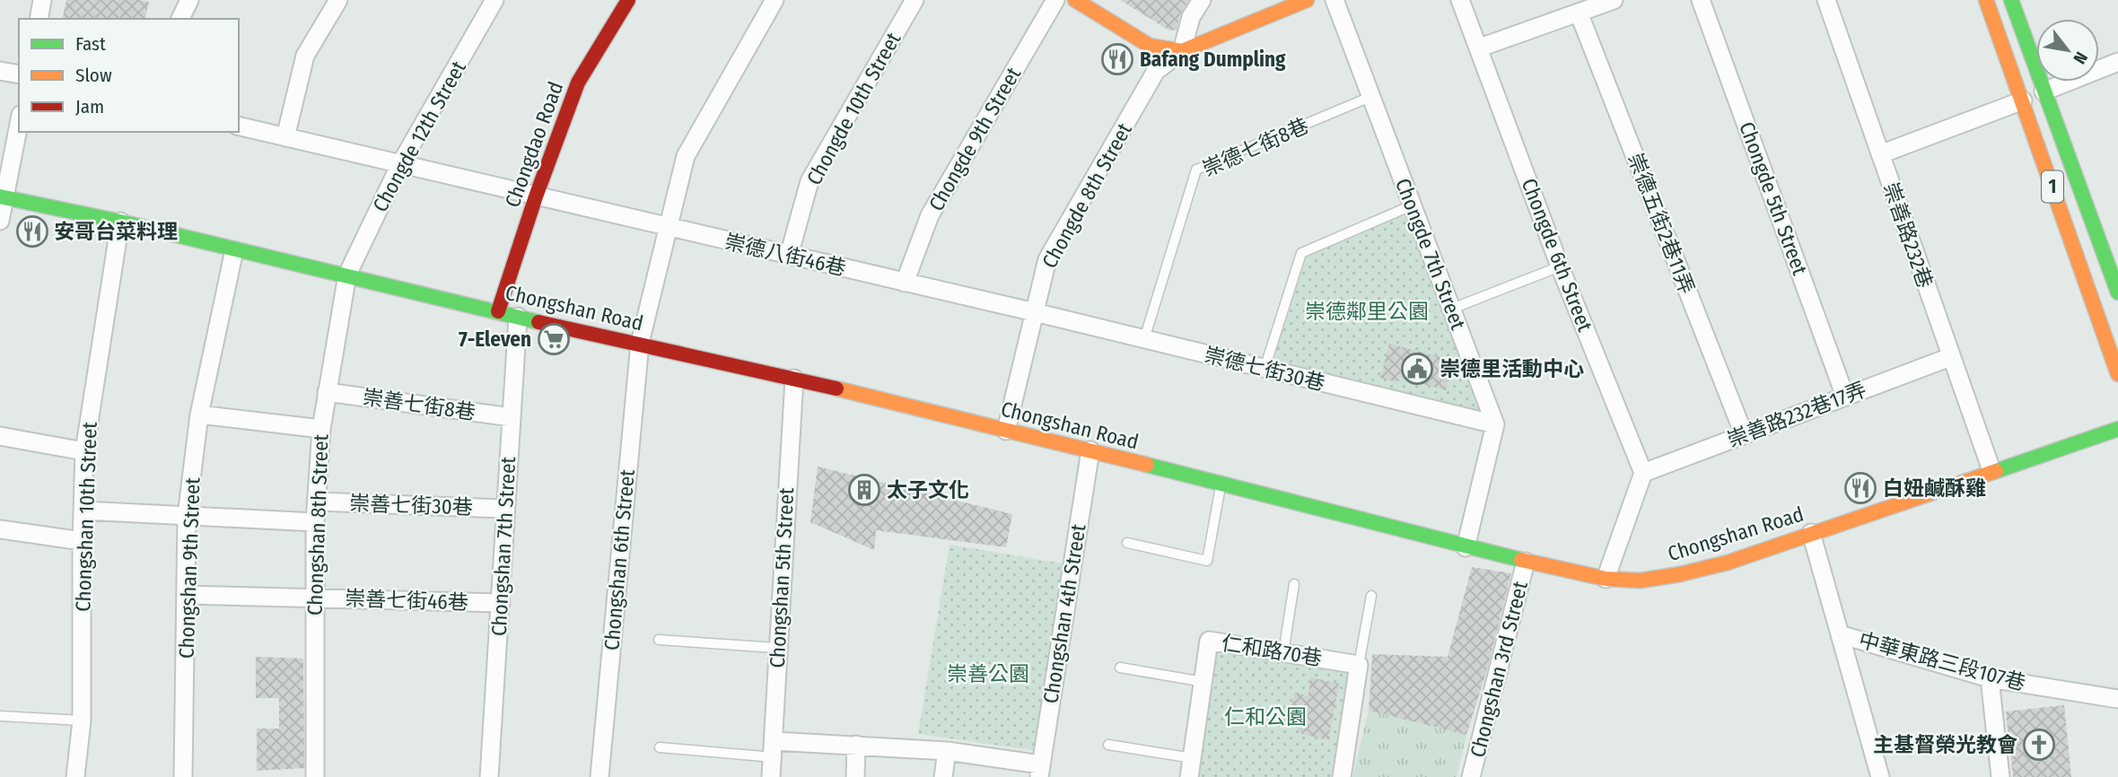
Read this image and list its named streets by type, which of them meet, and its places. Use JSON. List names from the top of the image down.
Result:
{
  "streets": {
    "street": [
      "Chongde 10th Street",
      "Chongde 12th Street",
      "Chongde 9th Street",
      "Chongdao Road",
      "1",
      "Chongde 8th Street",
      "Chongde 5th Street",
      "崇德五街2巷11弄",
      "崇善路232巷",
      "Chongde 7th Street",
      "崇德八街46巷",
      "Chongde 6th Street",
      "Chongshan Road",
      "崇德七街30巷",
      "崇善七街8巷",
      "崇善路232巷17弄",
      "崇善七街30巷",
      "Chongshan 10th Street",
      "Chongshan 8th Street",
      "Chongshan 7th Street",
      "Chongshan 6th Street",
      "Chongshan 9th Street",
      "Chongshan 5th Street",
      "崇善七街46巷",
      "Chongshan 4th Street",
      "仁和路70巷",
      "中華東路三段107巷",
      "Chongshan 3rd Street"
    ],
    "lane": ["崇德七街8巷"]
  },
  "crossings": [
    ["Chongde 10th Street", "崇德八街46巷"],
    ["Chongde 12th Street", "崇德八街46巷"],
    ["Chongde 12th Street", "Chongshan Road"],
    ["Chongde 12th Street", "Chongshan 8th Street"],
    ["Chongde 9th Street", "崇德八街46巷"],
    ["Chongdao Road", "崇德八街46巷"],
    ["Chongdao Road", "Chongshan Road"],
    ["崇德七街8巷", "Chongde 7th Street"],
    ["崇德七街8巷", "崇德七街30巷"],
    ["Chongde 8th Street", "崇德八街46巷"],
    ["Chongde 8th Street", "Chongshan Road"],
    ["Chongde 8th Street", "崇德七街30巷"],
    ["Chongde 5th Street", "崇善路232巷17弄"],
    ["崇德五街2巷11弄", "崇善路232巷17弄"],
    ["崇善路232巷", "Chongshan Road"],
    ["崇善路232巷", "崇善路232巷17弄"],
    ["Chongde 7th Street", "崇德七街30巷"],
    ["崇德八街46巷", "崇德七街30巷"],
    ["崇德八街46巷", "Chongshan 6th Street"],
    ["Chongde 6th Street", "崇善路232巷17弄"],
    ["Chongshan Road", "Chongshan 10th Street"],
    ["Chongshan Road", "Chongshan 8th Street"],
    ["Chongshan Road", "Chongshan 7th Street"],
    ["Chongshan Road", "Chongshan 6th Street"],
    ["Chongshan Road", "Chongshan 9th Street"],
    ["Chongshan Road", "Chongshan 5th Street"],
    ["Chongshan Road", "Chongshan 4th Street"],
    ["Chongshan Road", "Chongshan 3rd Street"],
    ["崇善七街8巷", "Chongshan 8th Street"],
    ["崇善七街8巷", "Chongshan 7th Street"],
    ["崇善七街30巷", "Chongshan 8th Street"],
    ["崇善七街30巷", "Chongshan 7th Street"],
    ["Chongshan 8th Street", "崇善七街46巷"],
    ["Chongshan 7th Street", "崇善七街46巷"],
    ["Chongshan 9th Street", "崇善七街46巷"]
  ],
  "parks": ["崇德鄰里公園", "崇善公園", "仁和公園"],
  "places": {
    "restaurant": ["Bafang Dumpling", "安哥台菜料理", "白妞鹹酥雞"],
    "supermarket": ["7-Eleven"],
    "public building": ["崇德里活動中心"],
    "building": ["太子文化"],
    "church": ["主基督榮光教會"]
  },
  "legend": ["Fast", "Slow", "Jam"],
  "north": "bottom right"
}
